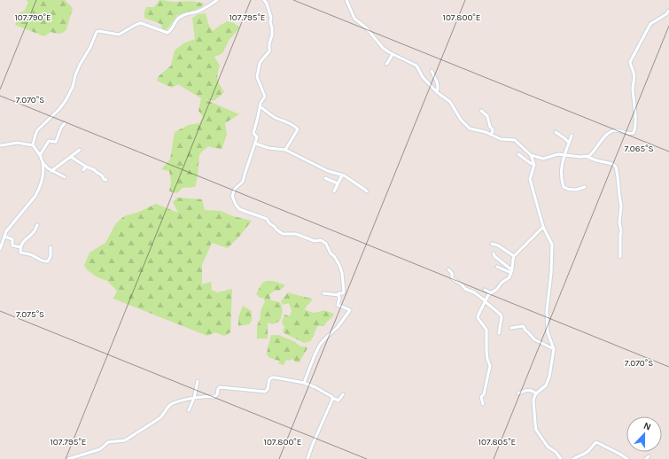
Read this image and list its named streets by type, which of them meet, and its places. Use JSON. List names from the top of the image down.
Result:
{
  "north": "top",
  "coordinates": [
    "107.795°E",
    "107.800°E",
    "107.790°E",
    "7.070°S",
    "7.065°S",
    "7.075°S",
    "107.805°E"
  ]
}
